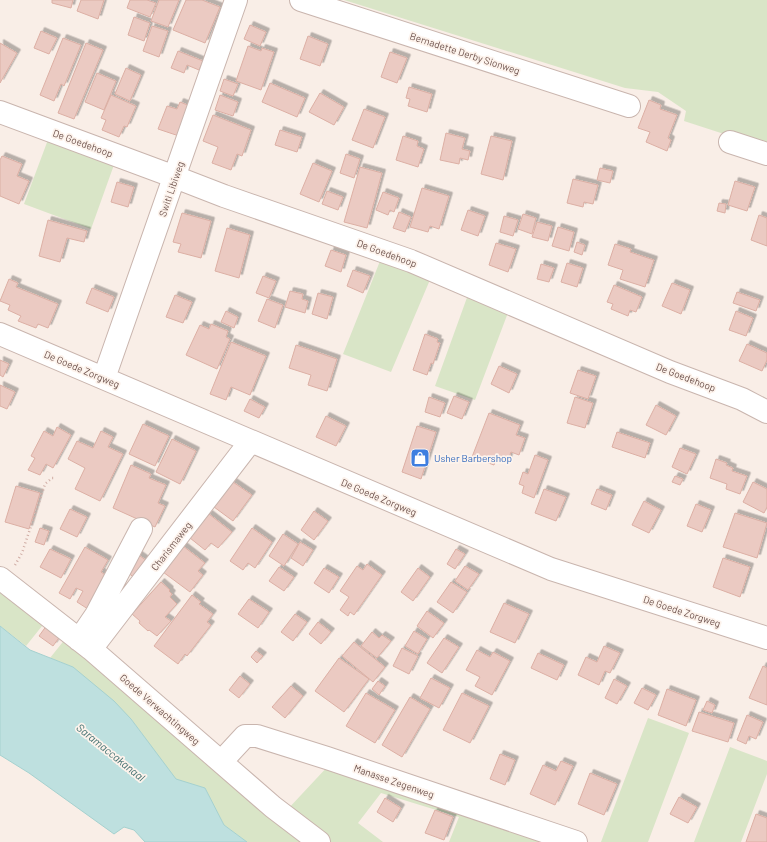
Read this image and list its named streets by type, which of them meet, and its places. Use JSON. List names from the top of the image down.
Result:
{
  "streets": {
    "street": [
      "Bernadette Derby Sionweg",
      "De Goedehoop",
      "Switi Libiweg",
      "De Goede Zorgweg",
      "Charismaweg",
      "Goede Verwachtingweg",
      "Manasse Zegenweg"
    ]
  },
  "crossings": [
    ["De Goedehoop", "Switi Libiweg"],
    ["Switi Libiweg", "De Goede Zorgweg"],
    ["De Goede Zorgweg", "Charismaweg"],
    ["Charismaweg", "Goede Verwachtingweg"],
    ["Goede Verwachtingweg", "Manasse Zegenweg"]
  ],
  "water": ["Saramaccakanaal"],
  "places": {
    "shop": ["Usher Barbershop"]
  }
}
